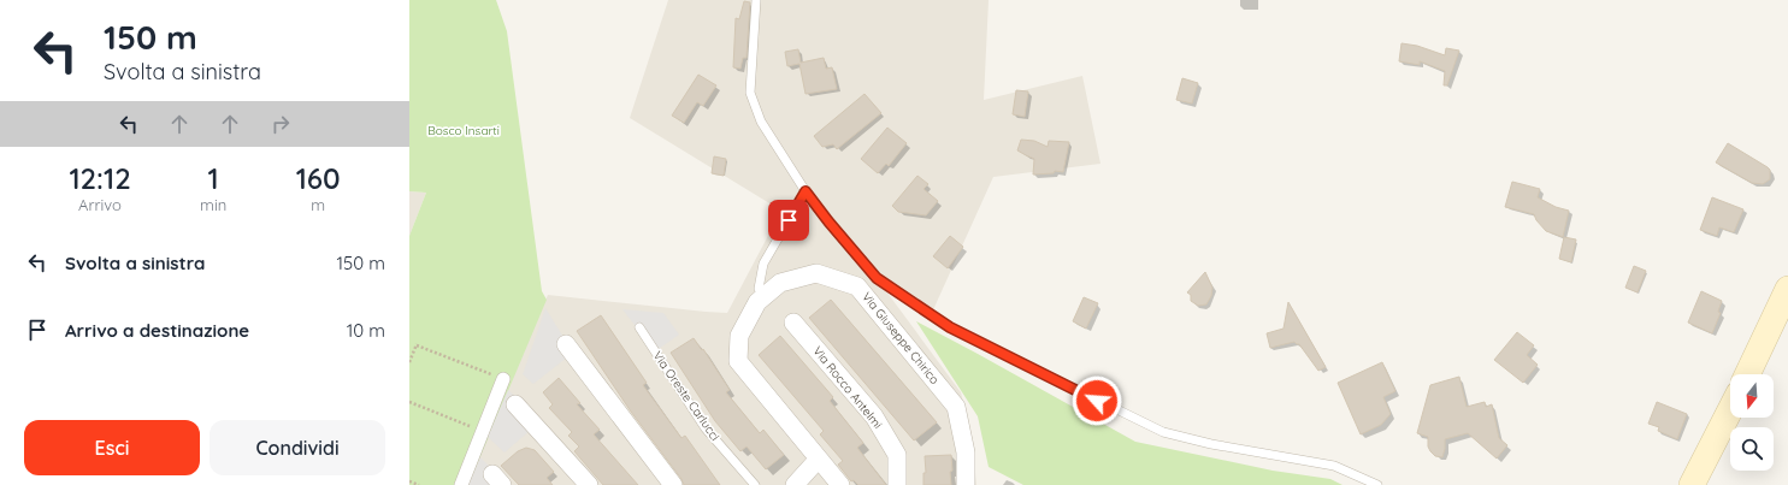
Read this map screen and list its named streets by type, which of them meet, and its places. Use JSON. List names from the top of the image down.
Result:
{
  "streets": {
    "street": ["Via Giuseppe Chirico", "Via Rocco Antelmi"],
    "lane": ["Via Oreste Carlucci"]
  },
  "parks": ["Bosco Insarti"],
  "north": "bottom",
  "page": {
    "turn": ["150 m", "Svolta a sinistra"],
    "eta": [
      "12:12",
      "Arrivo",
      "1",
      "min",
      "160",
      "m"
    ],
    "list": [
      {
        "name": "Svolta a sinistra",
        "value": "150 m"
      },
      {
        "name": "Arrivo a destinazione",
        "value": "10 m"
      }
    ],
    "buttons": ["Esci", "Condividi"]
  }
}
